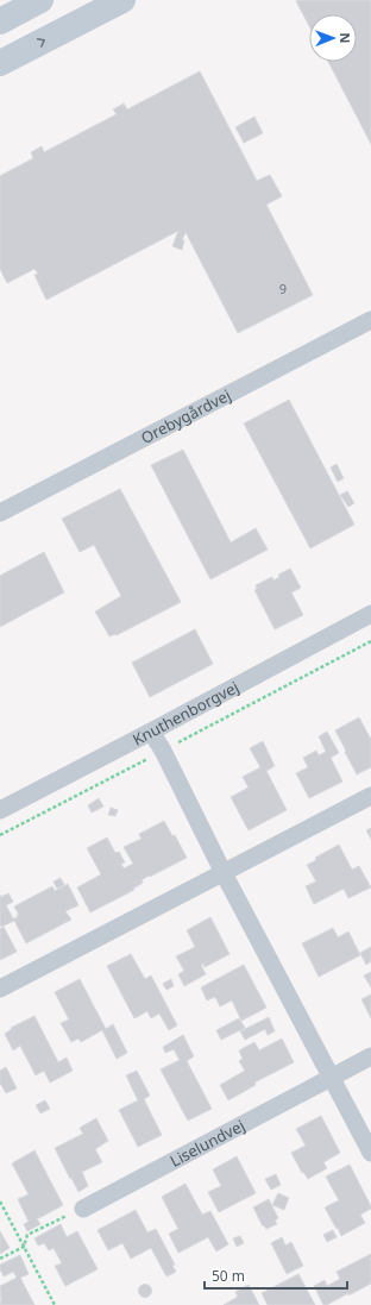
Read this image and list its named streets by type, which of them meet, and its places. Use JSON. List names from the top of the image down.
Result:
{
  "streets": {
    "street": ["Orebygårdvej", "Knuthenborgvej", "Liselundvej"]
  },
  "house_numbers": ["9"],
  "scale_bar": "50 m",
  "north": "right"
}
